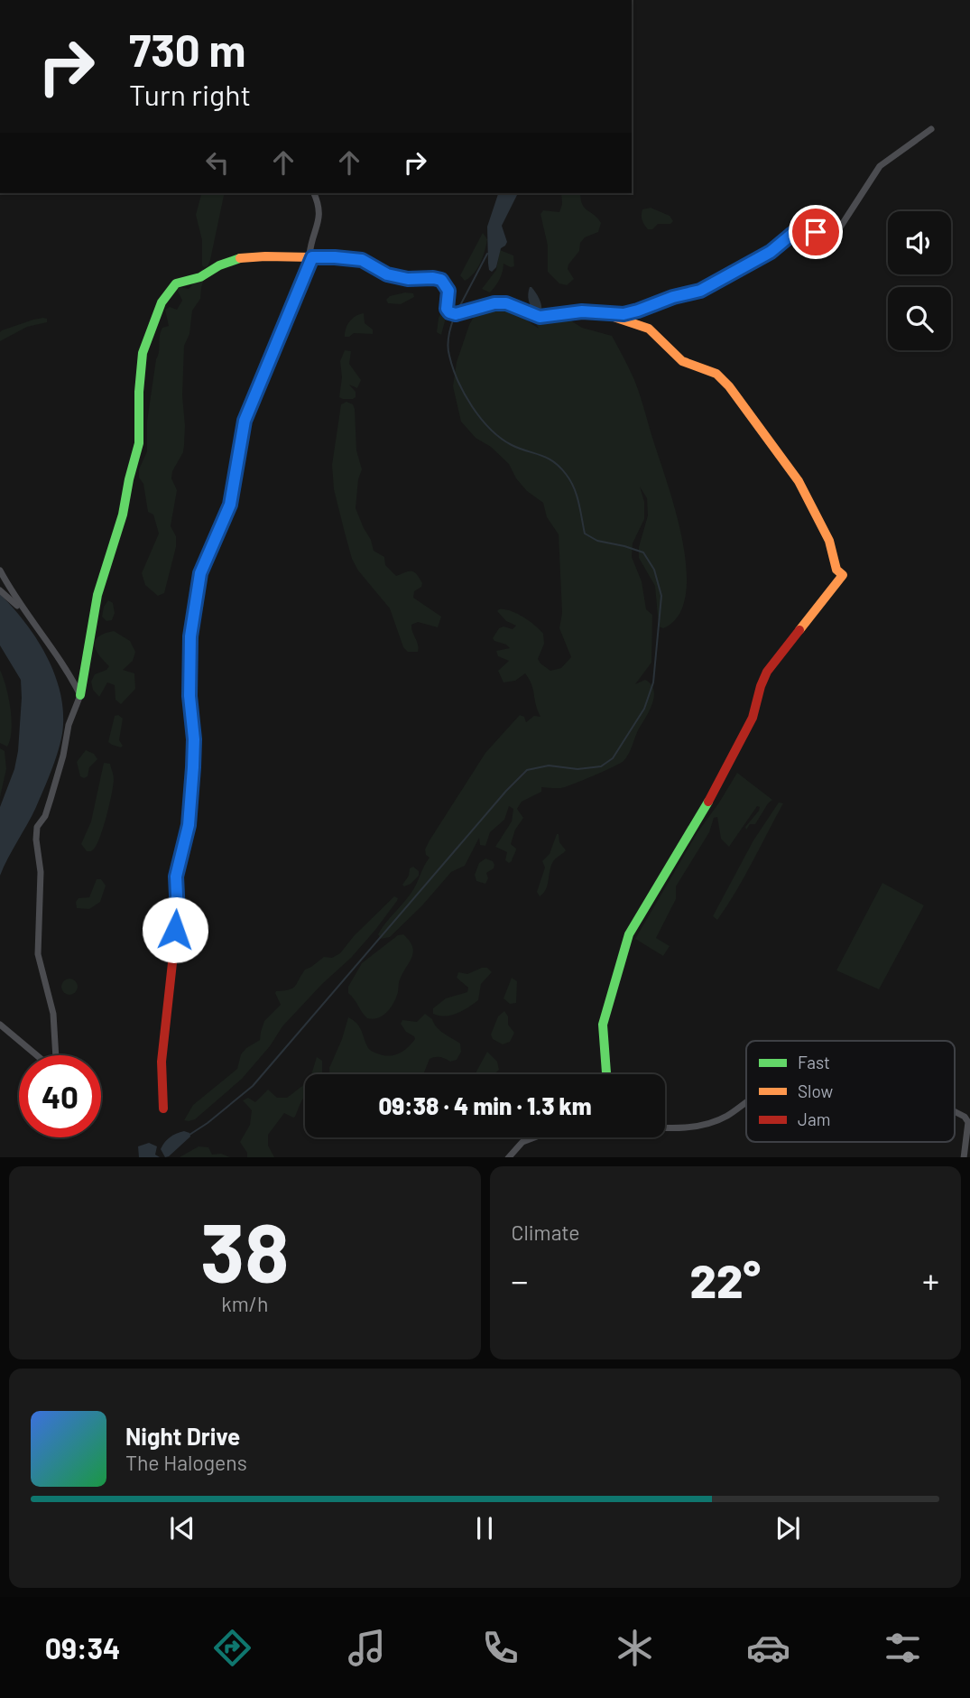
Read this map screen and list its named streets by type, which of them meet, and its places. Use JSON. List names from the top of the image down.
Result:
{
  "legend": ["Fast", "Slow", "Jam"],
  "page": {
    "turn": ["730 m", "Turn right"],
    "limit": "40",
    "trip": "09:38 · 4 min · 1.3 km",
    "tile": [
      ["38", "km/h"],
      "Climate"
    ],
    "heat": ["−", "22°", "+"],
    "song": ["Night Drive", "The Halogens"],
    "tabs": "09:34"
  }
}
